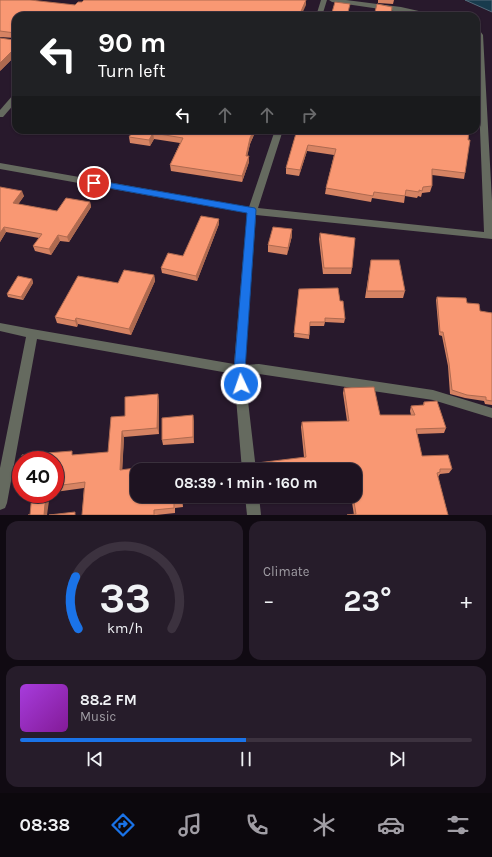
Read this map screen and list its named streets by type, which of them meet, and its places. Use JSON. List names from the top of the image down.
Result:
{
  "page": {
    "turn": ["90 m", "Turn left"],
    "limit": "40",
    "trip": "08:39 · 1 min · 160 m",
    "tile": "Climate",
    "heat": ["−", "23°", "+"],
    "song": ["88.2 FM", "Music"],
    "tabs": "08:38",
    "gauge": ["33", "km/h"]
  }
}
